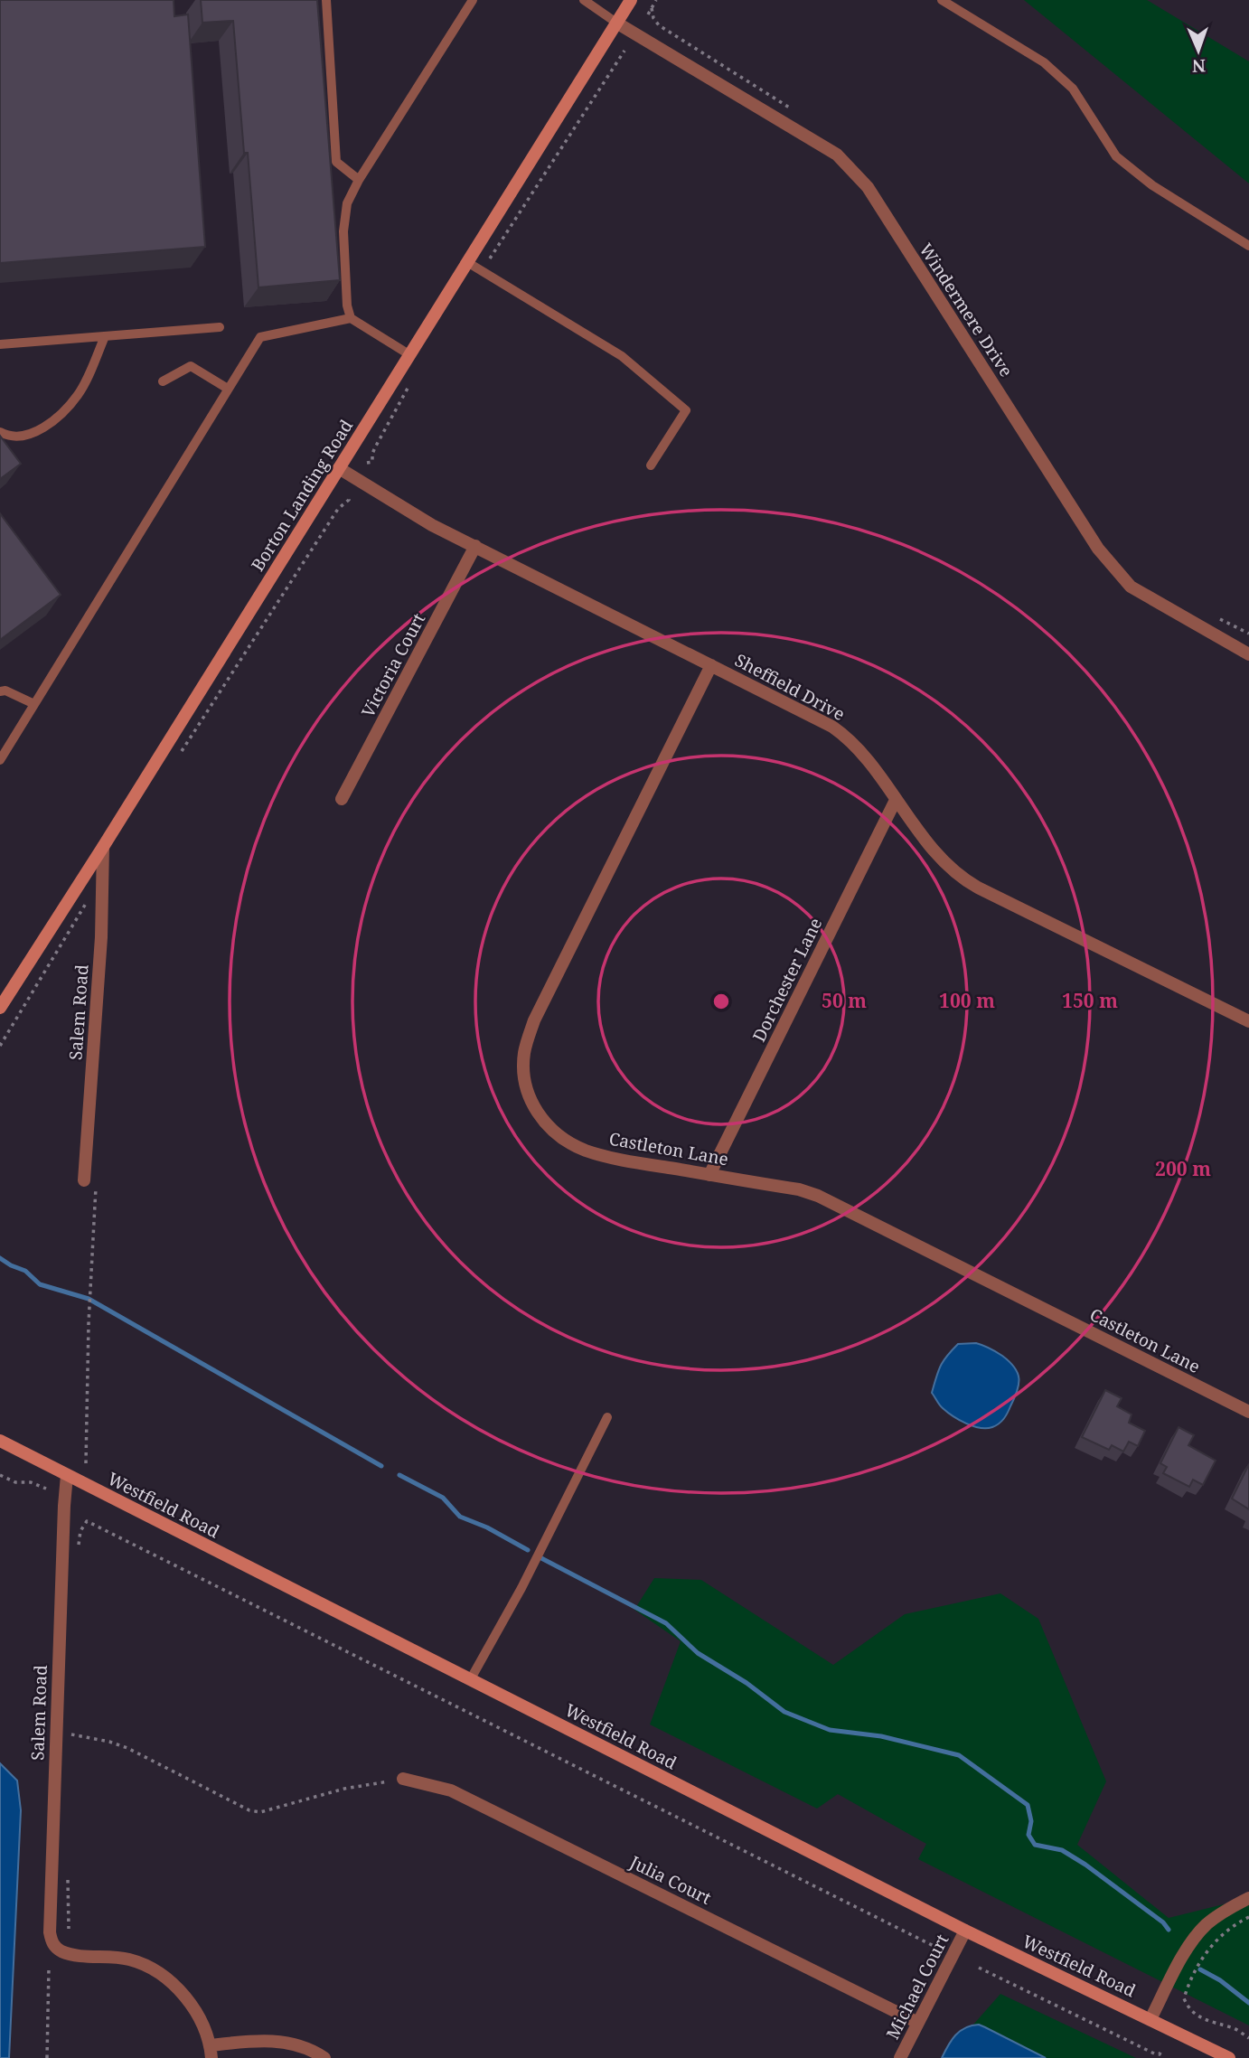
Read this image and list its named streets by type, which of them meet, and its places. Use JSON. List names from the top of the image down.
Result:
{
  "streets": {
    "street": [
      "Windermere Drive",
      "Borton Landing Road",
      "Victoria Court",
      "Sheffield Drive",
      "Dorchester Lane",
      "Salem Road",
      "Castleton Lane",
      "Westfield Road",
      "Julia Court",
      "Michael Court"
    ]
  },
  "crossings": [
    ["Windermere Drive", "Borton Landing Road"],
    ["Borton Landing Road", "Sheffield Drive"],
    ["Borton Landing Road", "Salem Road"],
    ["Victoria Court", "Sheffield Drive"],
    ["Sheffield Drive", "Dorchester Lane"],
    ["Sheffield Drive", "Castleton Lane"],
    ["Dorchester Lane", "Castleton Lane"],
    ["Salem Road", "Westfield Road"],
    ["Westfield Road", "Michael Court"],
    ["Julia Court", "Michael Court"]
  ],
  "north": "bottom",
  "rings": [
    "50 m",
    "100 m",
    "150 m",
    "200 m"
  ]
}
